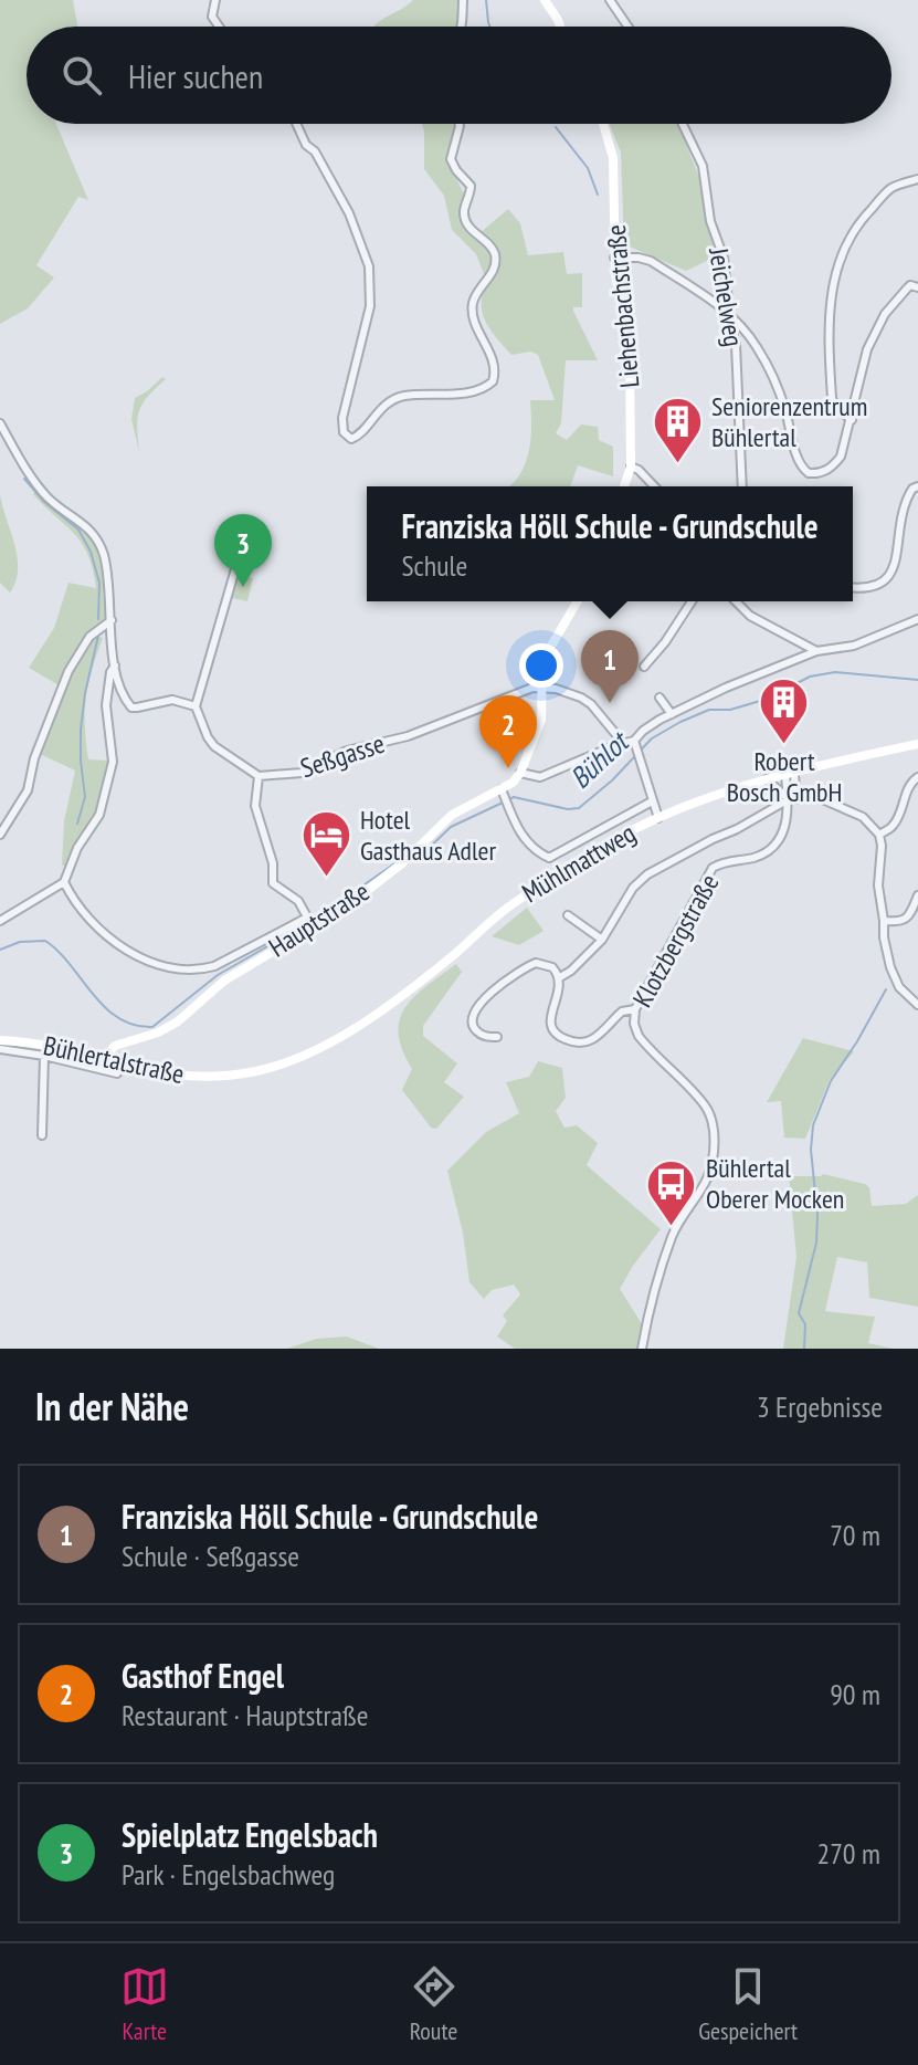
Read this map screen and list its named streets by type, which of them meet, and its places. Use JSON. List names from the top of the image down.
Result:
{
  "streets": {
    "street": [
      "Jeichelweg",
      "Liehenbachstraße",
      "Seßgasse",
      "Mühlmattweg",
      "Hauptstraße",
      "Klotzbergstraße",
      "Bühlertalstraße"
    ]
  },
  "crossings": [
    ["Mühlmattweg", "Klotzbergstraße"],
    ["Mühlmattweg", "Bühlertalstraße"],
    ["Hauptstraße", "Bühlertalstraße"]
  ],
  "water": ["Bühlot"],
  "places": {
    "building": ["Seniorenzentrum Bühlertal", "Robert Bosch GmbH"],
    "hotel": ["Hotel Gasthaus Adler"],
    "bus stop": ["Bühlertal Oberer Mocken"]
  },
  "page": {
    "search": "Hier suchen",
    "popup": ["Franziska Höll Schule - Grundschule", "Schule"],
    "pins": ["3", "1", "2"],
    "heading": ["In der Nähe", "3 Ergebnisse"],
    "list": [
      {
        "mark": "1",
        "name": "Franziska Höll Schule - Grundschule",
        "note": "Schule · Seßgasse",
        "value": "70 m"
      },
      {
        "mark": "2",
        "name": "Gasthof Engel",
        "note": "Restaurant · Hauptstraße",
        "value": "90 m"
      },
      {
        "mark": "3",
        "name": "Spielplatz Engelsbach",
        "note": "Park · Engelsbachweg",
        "value": "270 m"
      }
    ],
    "nav": ["Karte", "Route", "Gespeichert"]
  }
}
